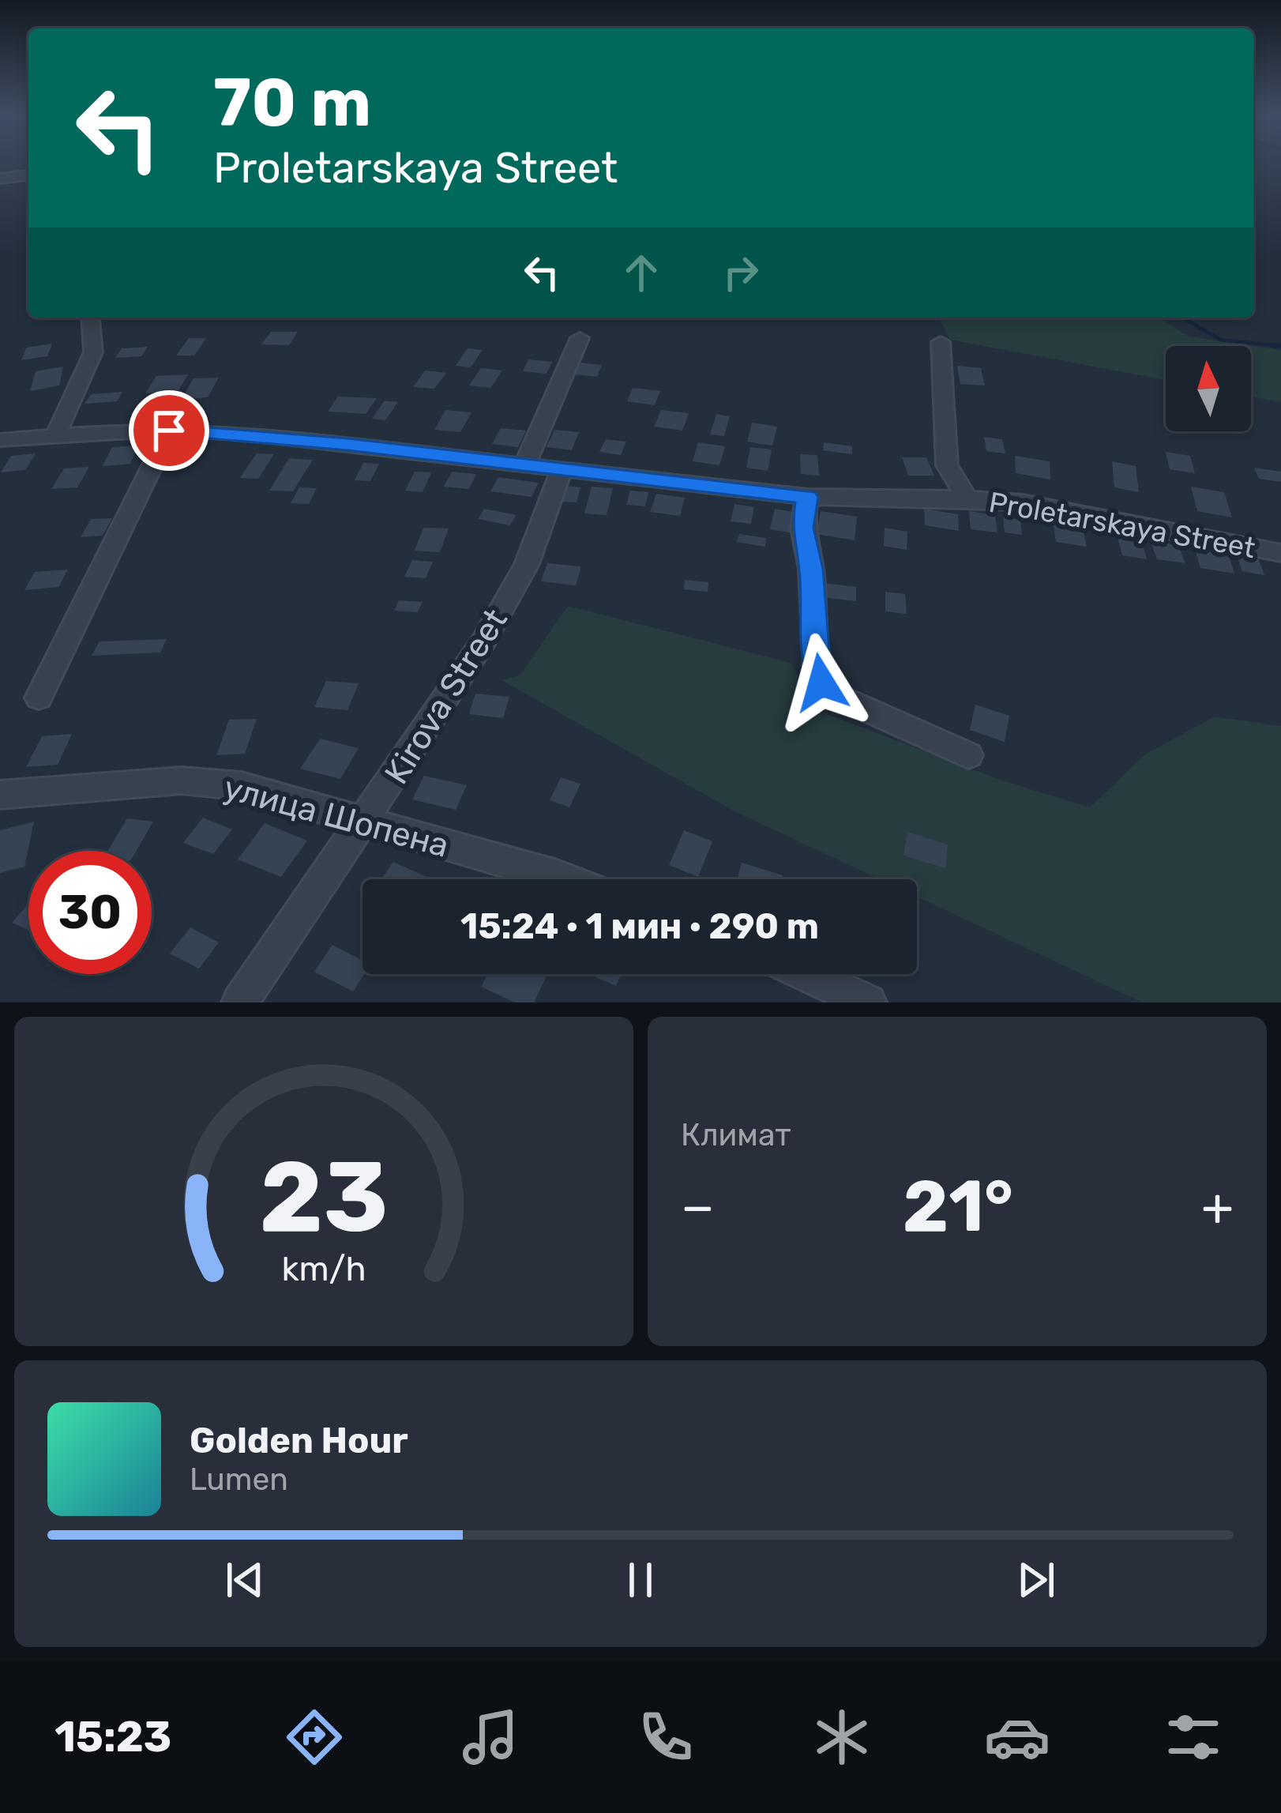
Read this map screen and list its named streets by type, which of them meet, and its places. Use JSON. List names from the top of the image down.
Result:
{
  "streets": {
    "street": ["Proletarskaya Street", "Kirova Street", "улица Шопена"]
  },
  "crossings": [
    ["Proletarskaya Street", "Kirova Street"],
    ["Kirova Street", "улица Шопена"]
  ],
  "north": "top",
  "page": {
    "turn": ["70 m", "Proletarskaya Street"],
    "limit": "30",
    "trip": "15:24 · 1 мин · 290 m",
    "tile": "Климат",
    "heat": ["−", "21°", "+"],
    "song": ["Golden Hour", "Lumen"],
    "tabs": "15:23",
    "gauge": ["23", "km/h"]
  }
}
